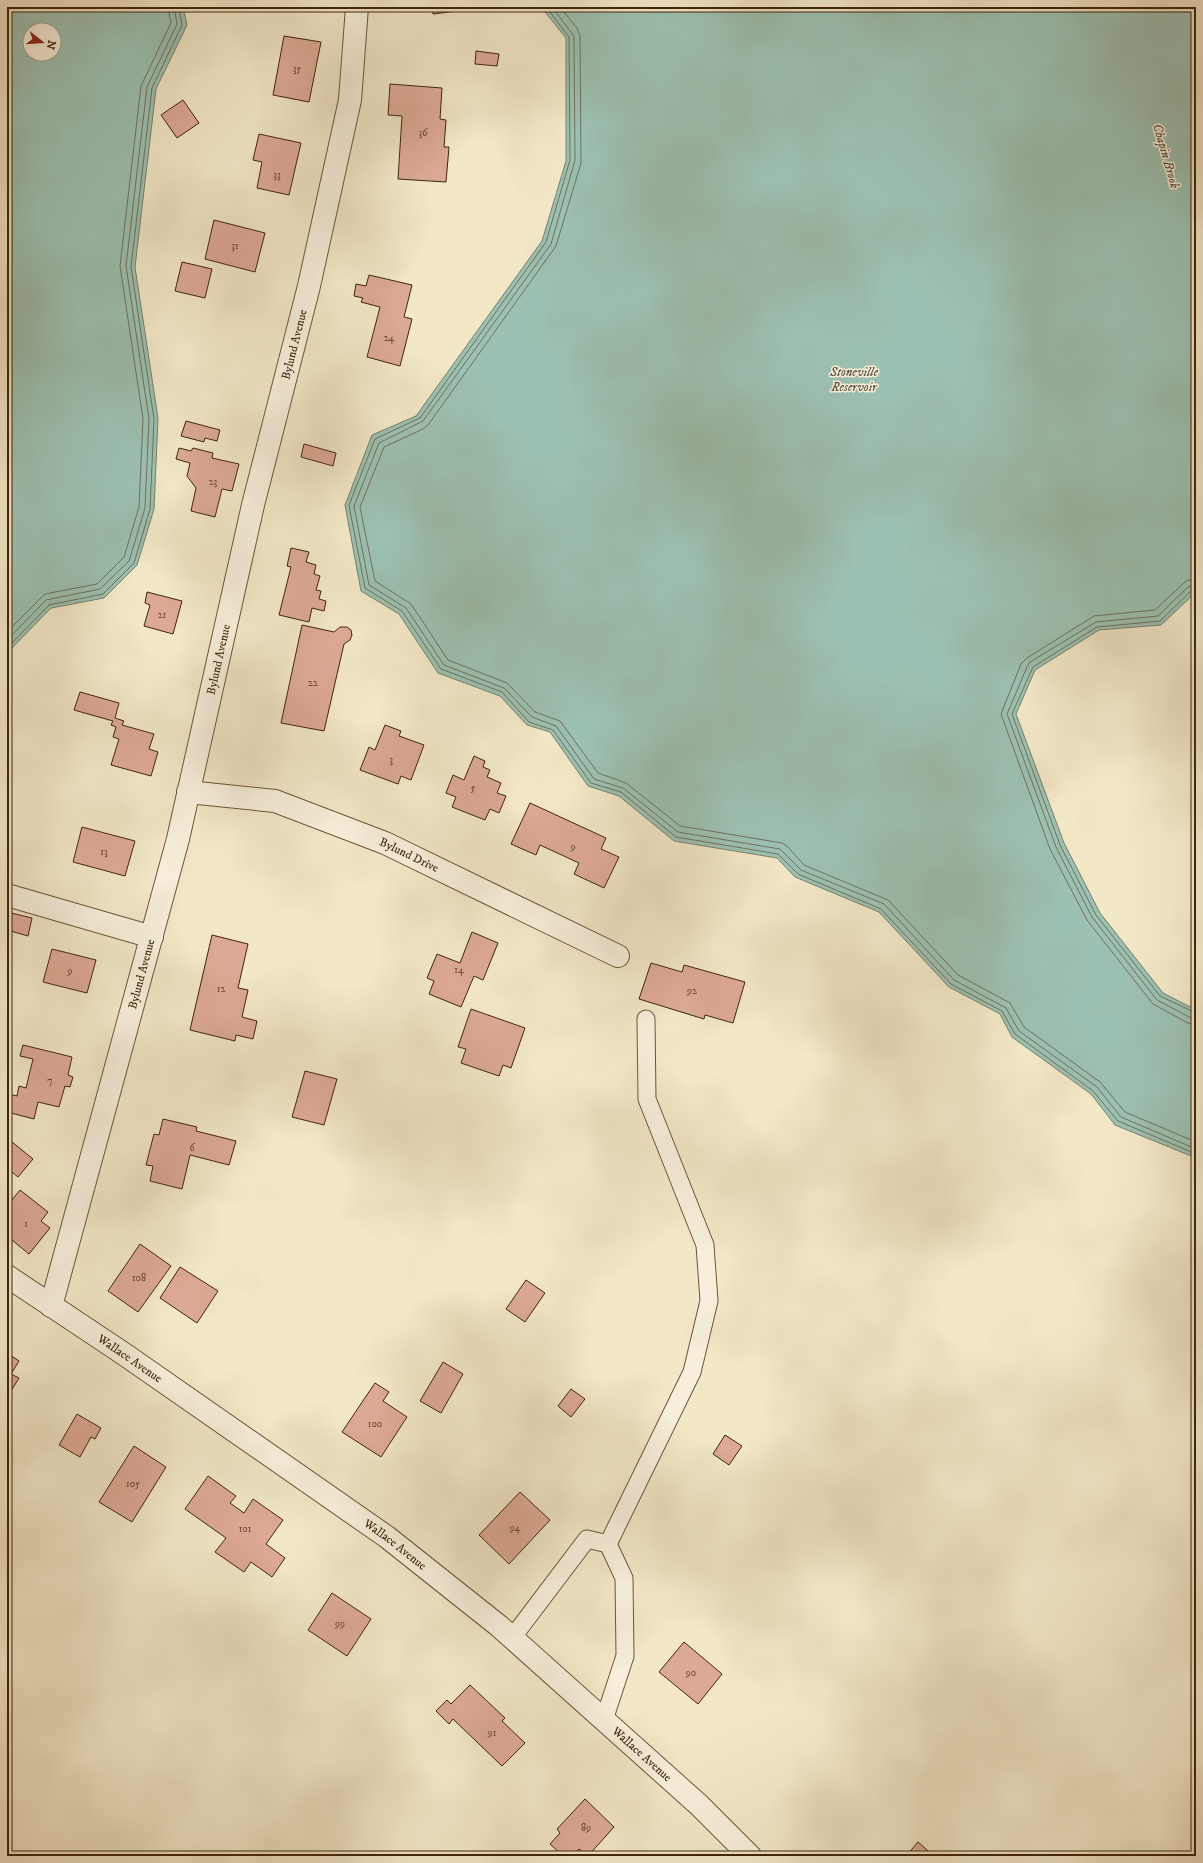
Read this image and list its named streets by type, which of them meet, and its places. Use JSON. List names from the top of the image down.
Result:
{
  "streets": {
    "street": ["Bylund Avenue", "Bylund Drive", "Wallace Avenue"]
  },
  "crossings": [
    ["Bylund Avenue", "Bylund Drive"],
    ["Bylund Avenue", "Wallace Avenue"]
  ],
  "water": ["Chapin Brook", "Stoneville Reservoir"],
  "house_numbers": [
    "35",
    "36",
    "33",
    "31",
    "24",
    "23",
    "21",
    "22",
    "3",
    "5",
    "9",
    "13",
    "14",
    "9",
    "12",
    "92",
    "7",
    "6",
    "1",
    "108",
    "100",
    "105",
    "94",
    "101",
    "99",
    "90",
    "91",
    "89"
  ],
  "north": "right"
}
